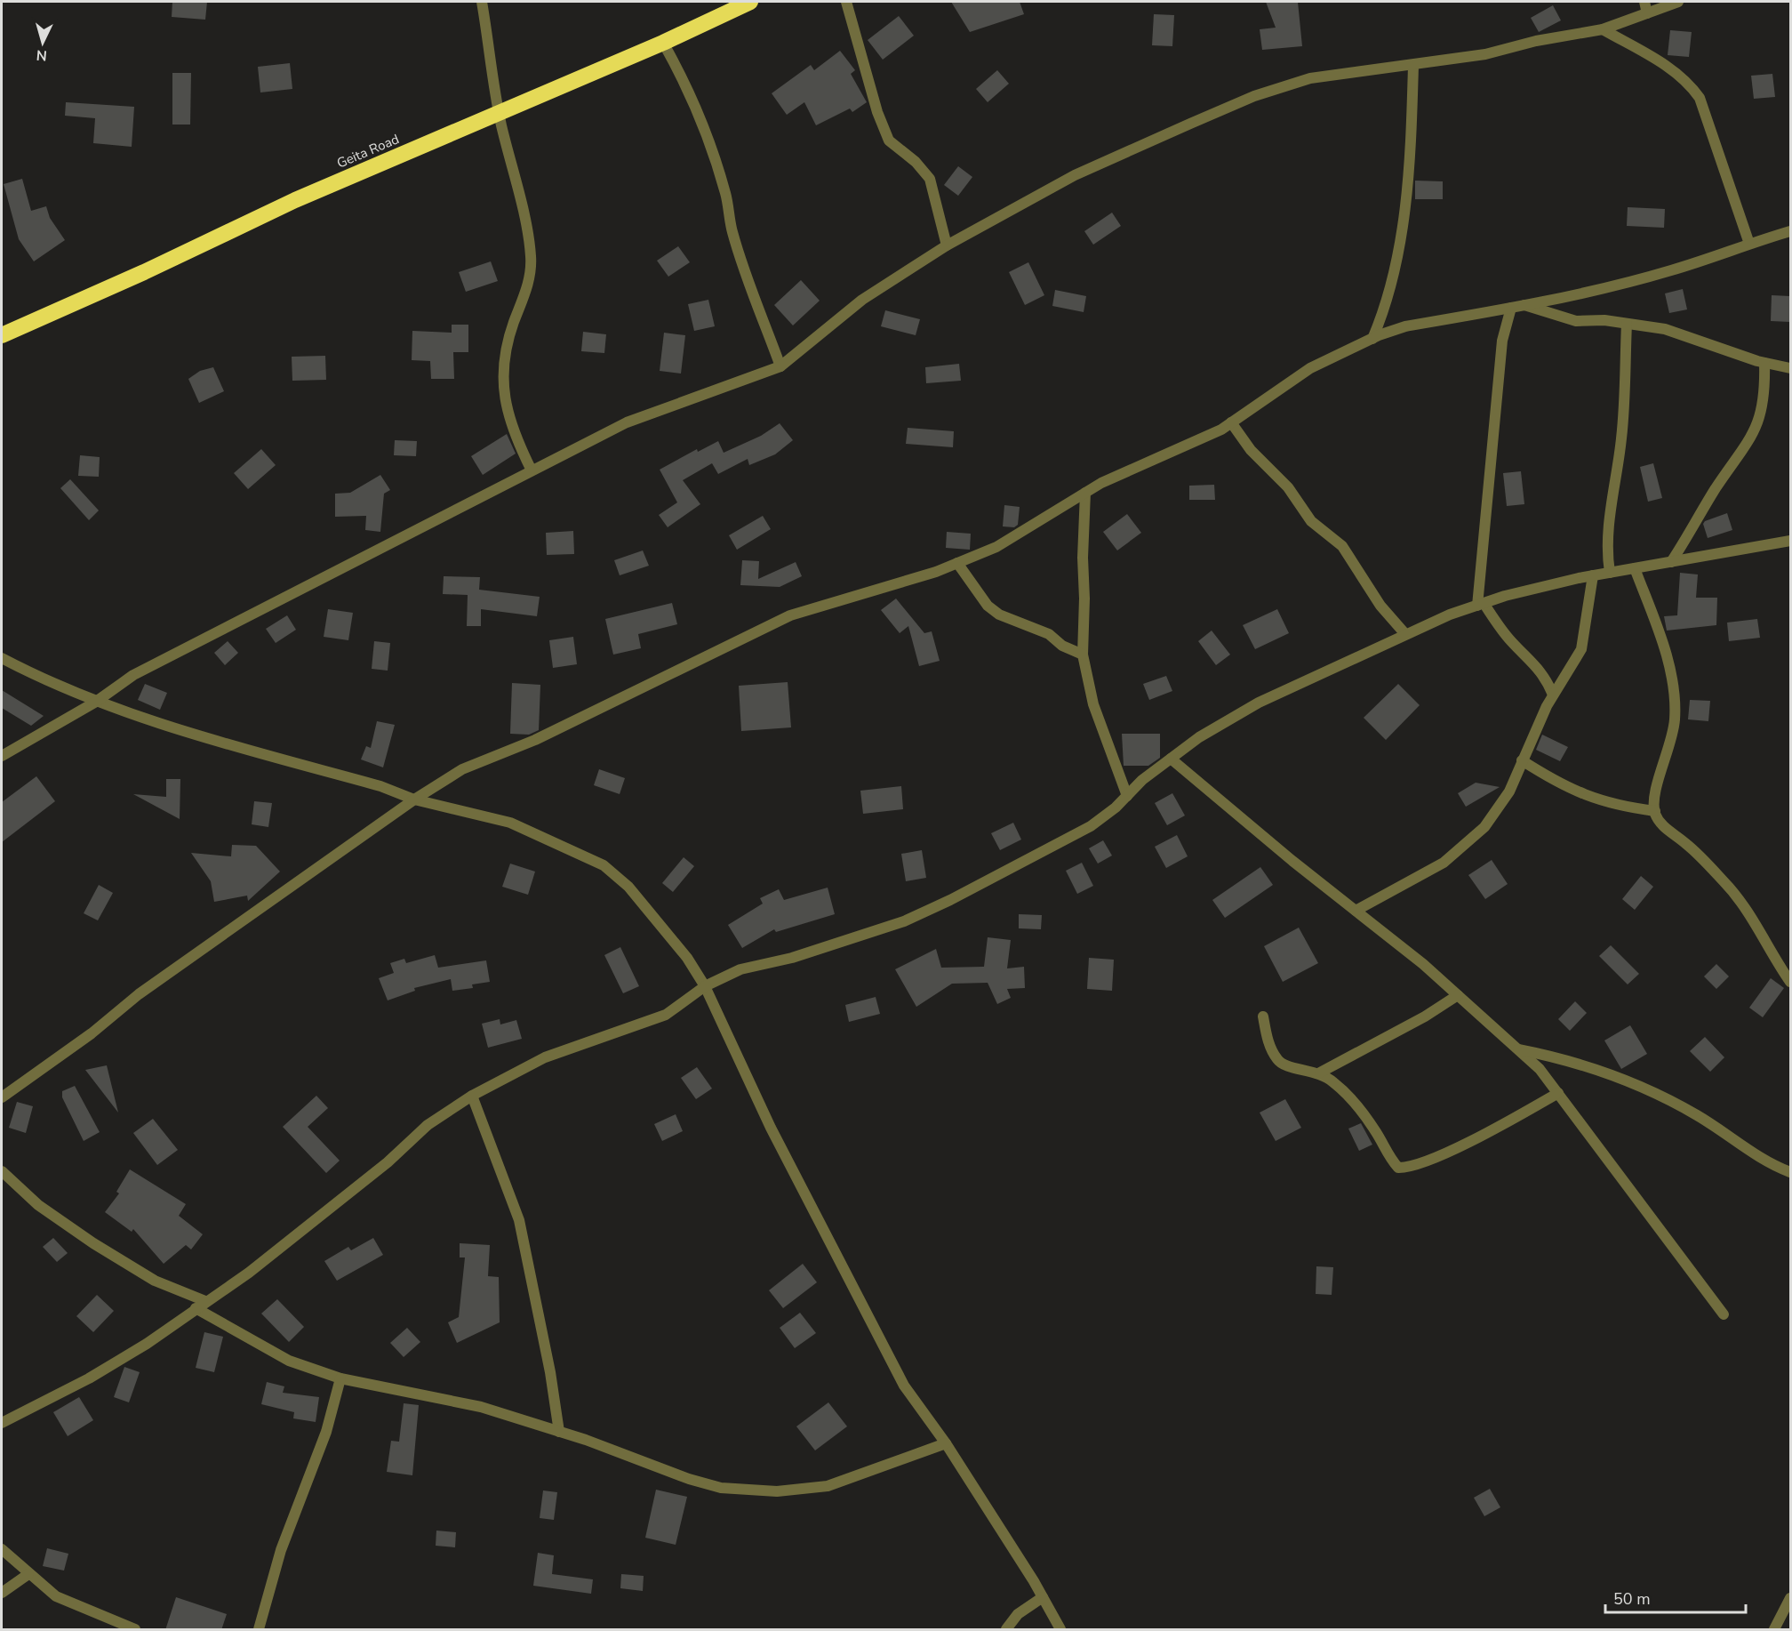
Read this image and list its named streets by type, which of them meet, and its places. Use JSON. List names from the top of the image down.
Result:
{
  "streets": {
    "highway": ["Geita Road"]
  },
  "scale_bar": "50 m",
  "north": "bottom"
}
